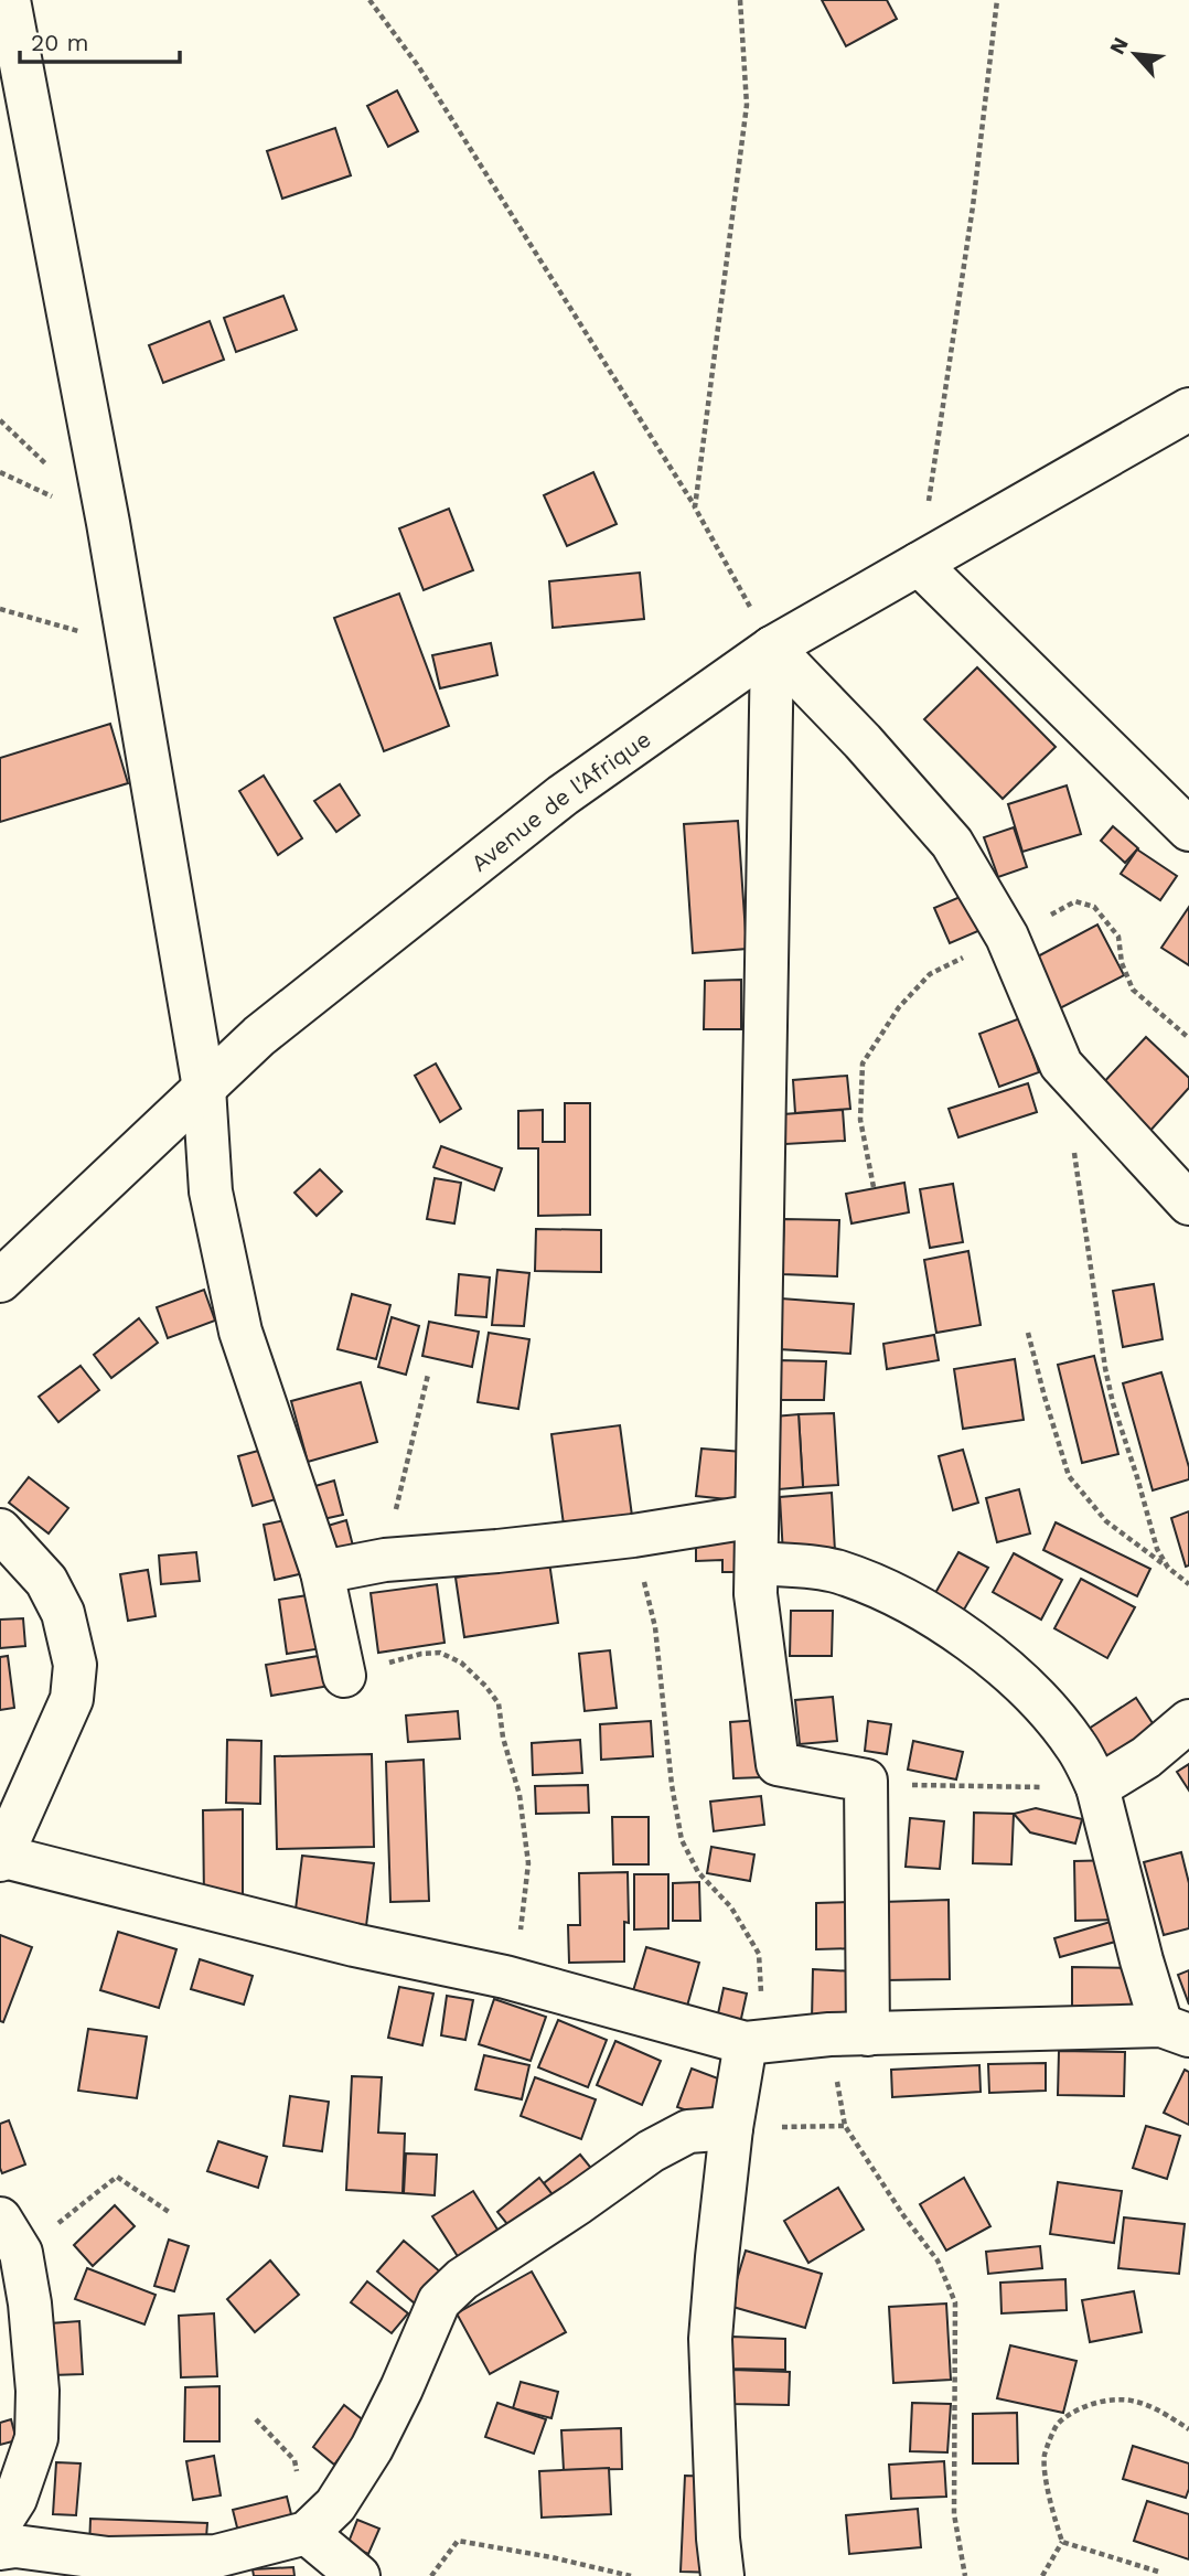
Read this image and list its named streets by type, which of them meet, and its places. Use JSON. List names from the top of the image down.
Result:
{
  "streets": {
    "street": ["Avenue de l'Afrique"]
  },
  "scale_bar": "20 m",
  "north": "top left"
}
